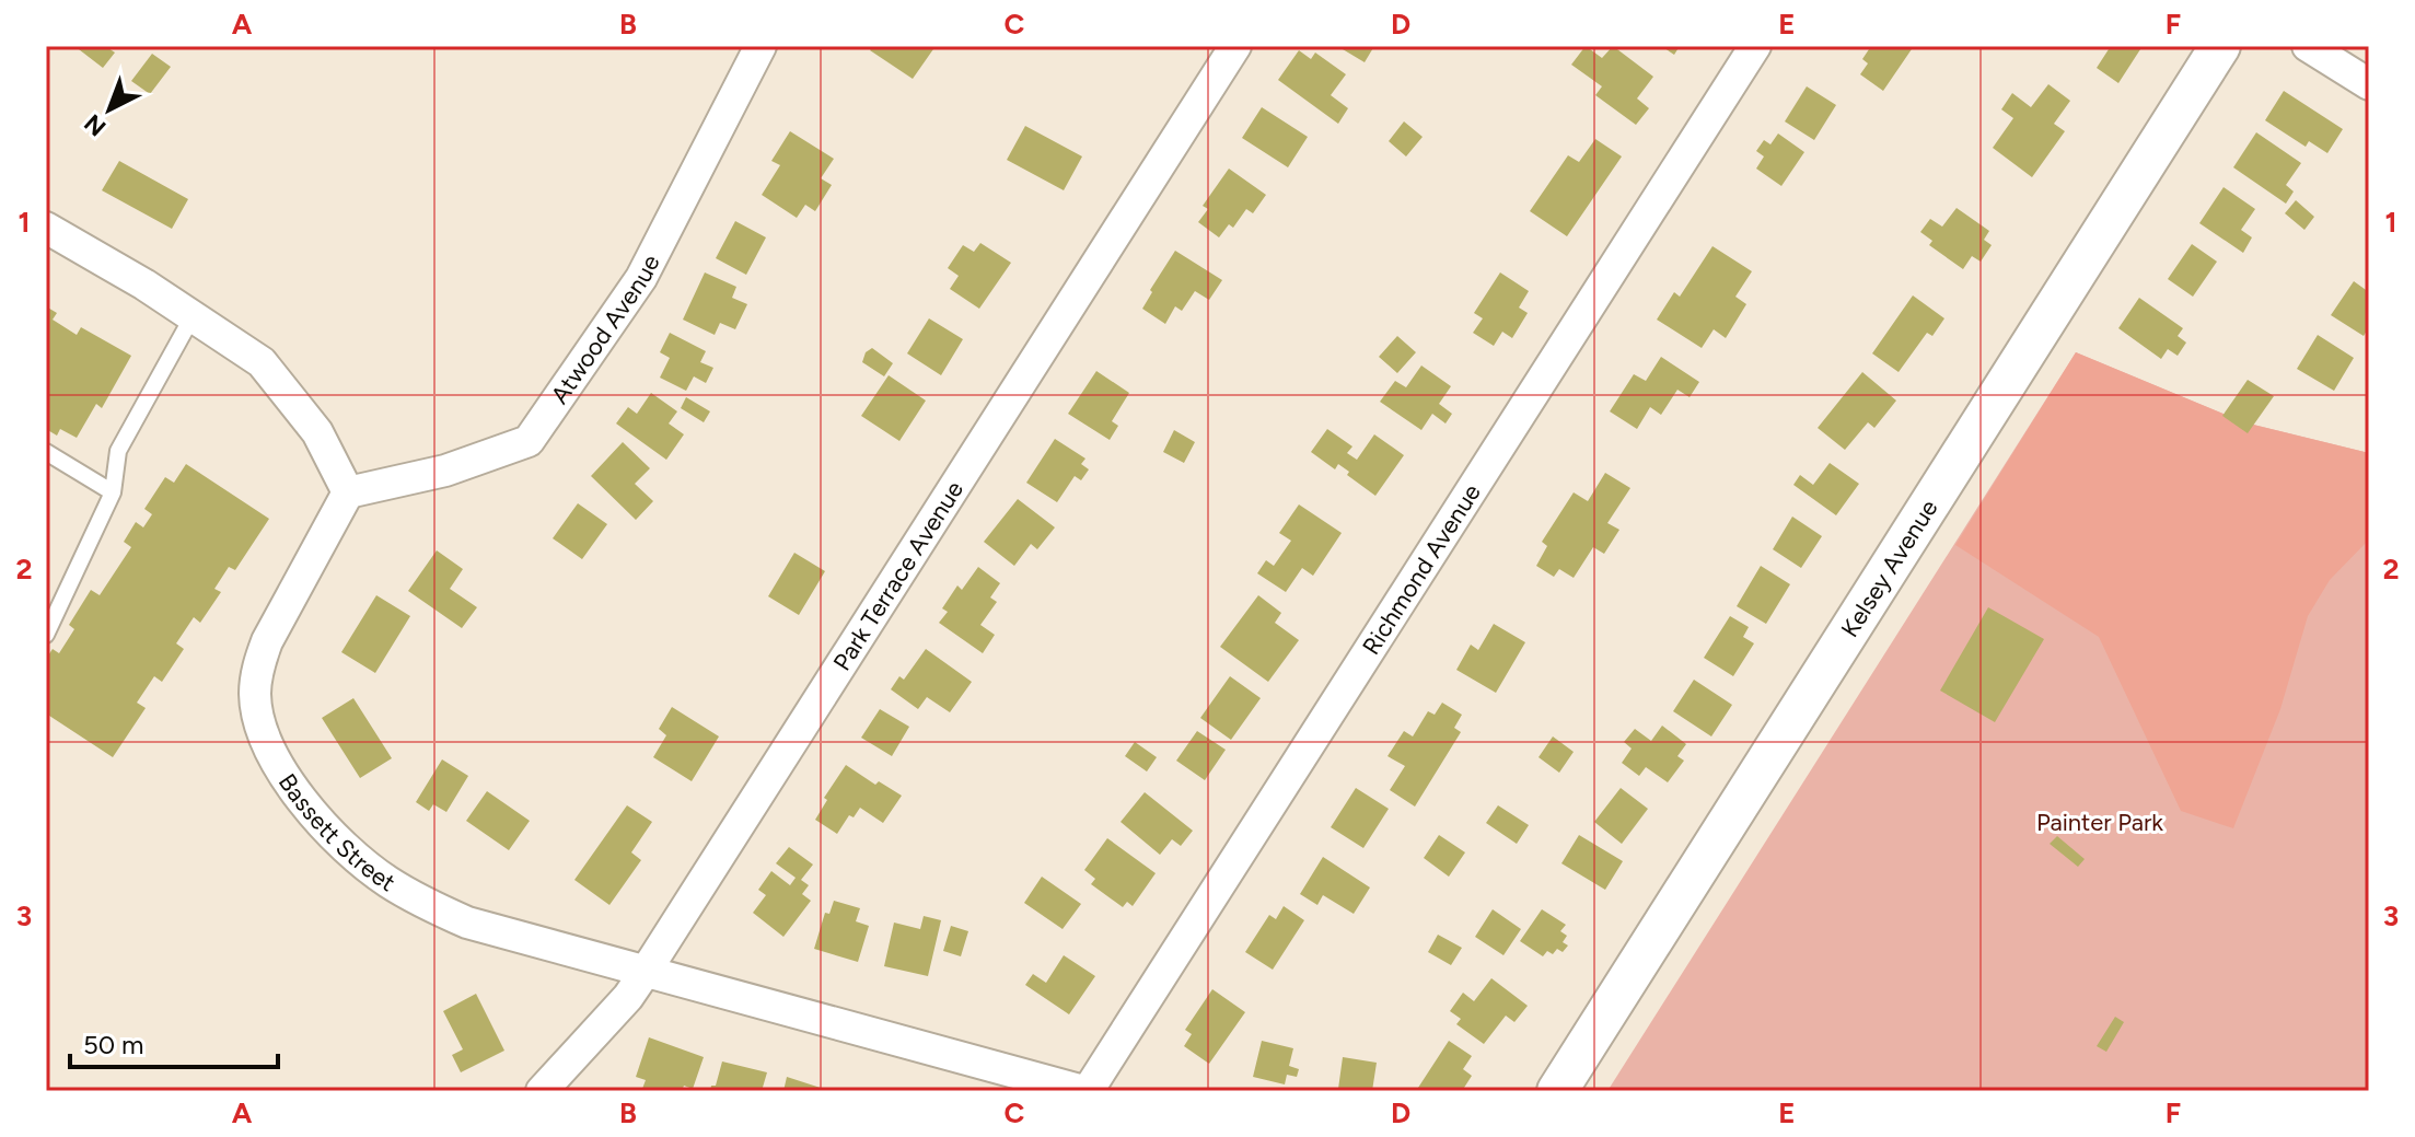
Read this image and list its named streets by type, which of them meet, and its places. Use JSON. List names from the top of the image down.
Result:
{
  "streets": {
    "street": [
      "Atwood Avenue",
      "Richmond Avenue",
      "Kelsey Avenue",
      "Park Terrace Avenue",
      "Bassett Street"
    ]
  },
  "crossings": [
    ["Atwood Avenue", "Bassett Street"],
    ["Richmond Avenue", "Bassett Street"],
    ["Park Terrace Avenue", "Bassett Street"]
  ],
  "parks": ["Painter Park"],
  "scale_bar": "50 m",
  "north": "bottom left",
  "grid": {
    "columns": [
      "A",
      "B",
      "C",
      "D",
      "E",
      "F"
    ],
    "rows": ["1", "2", "3"]
  }
}
